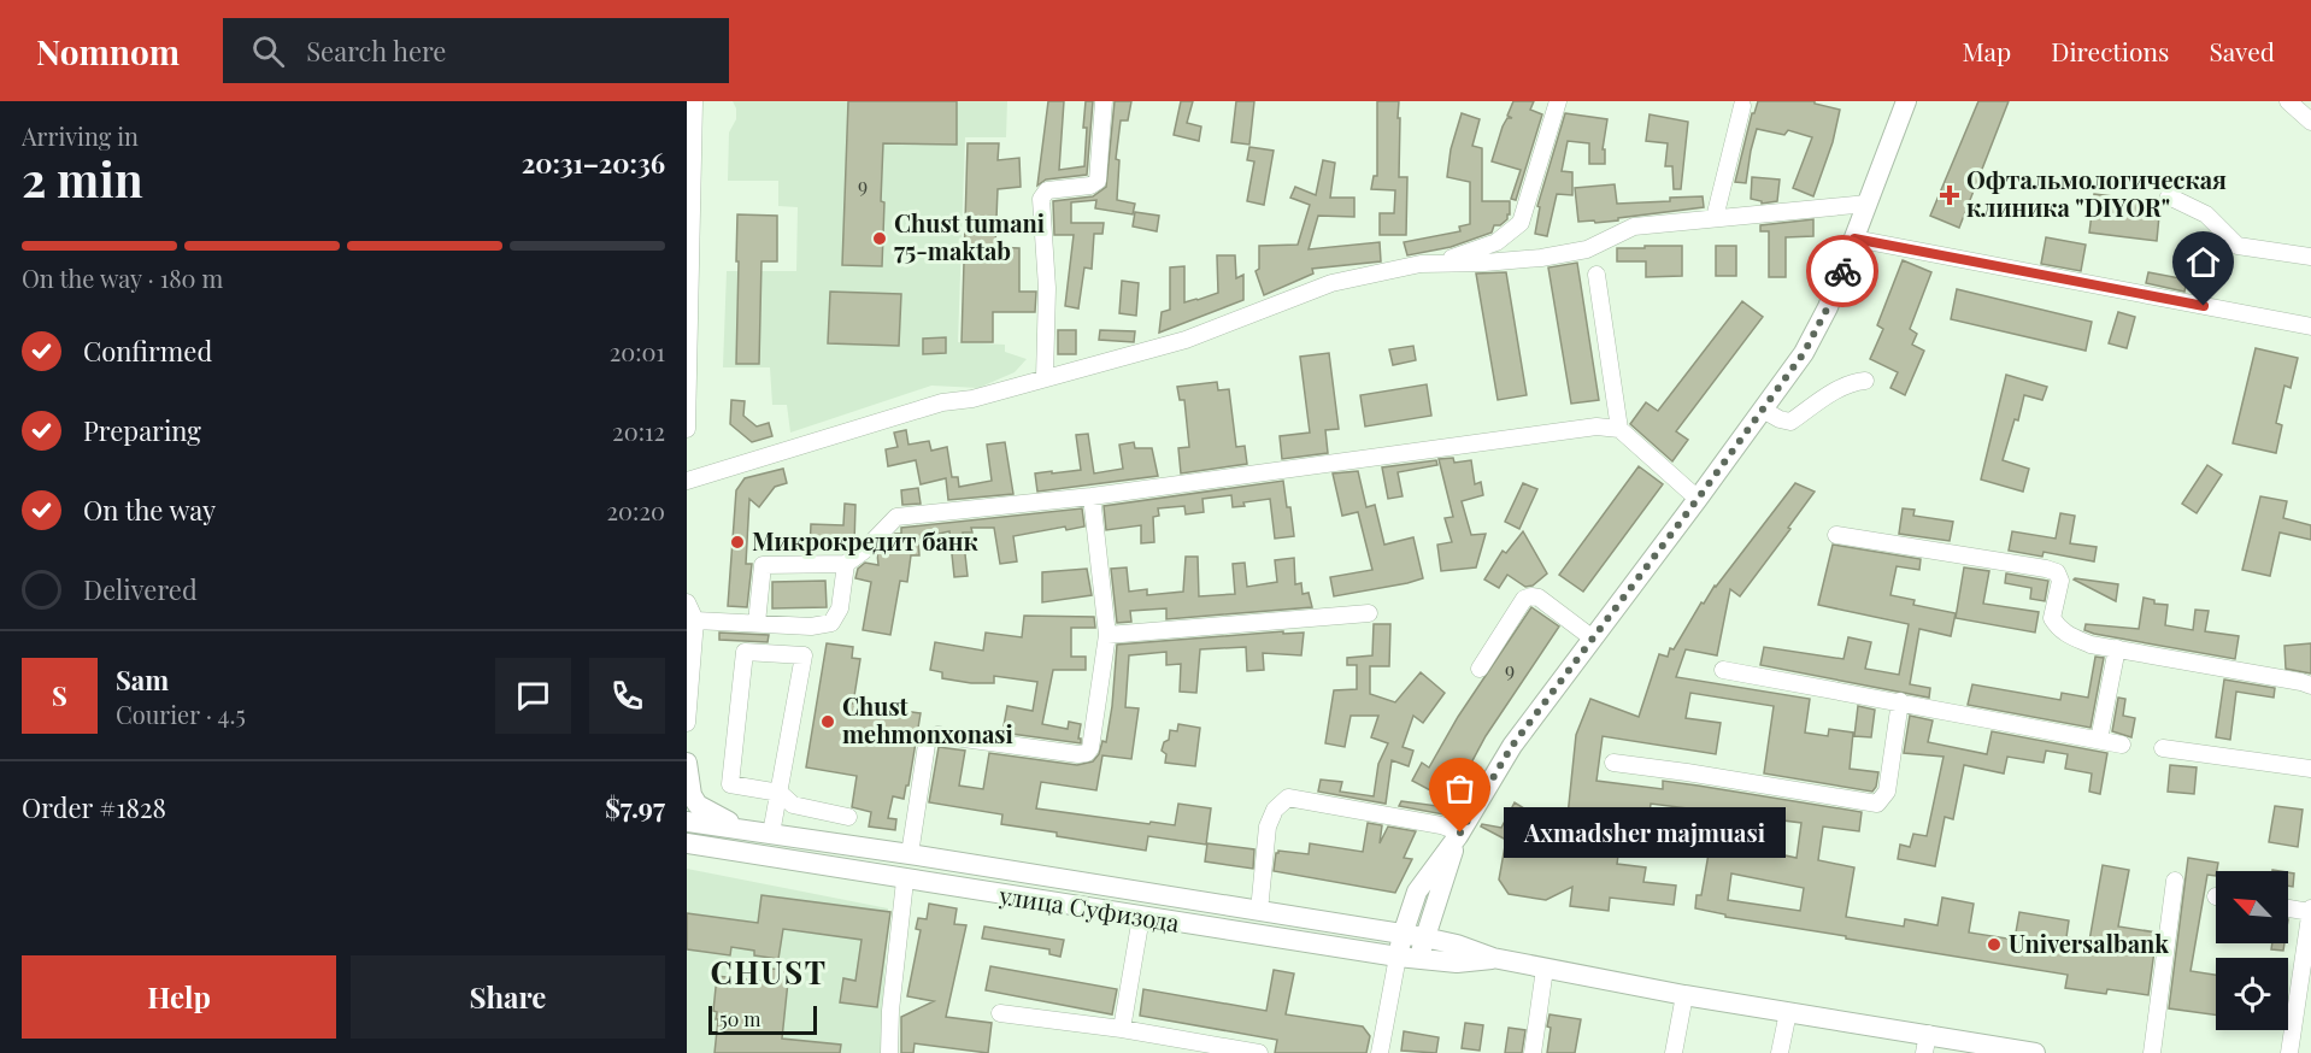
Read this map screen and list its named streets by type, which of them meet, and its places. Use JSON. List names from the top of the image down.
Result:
{
  "streets": {
    "main road": ["улица Суфизода"]
  },
  "districts": ["CHUST"],
  "places": {
    "health": ["Офтальмологическая клиника \"DIYOR\""],
    "other": [
      "Chust tumani 75-maktab",
      "Микрокредит банк",
      "Chust mehmonxonasi",
      "Axmadsher majmuasi",
      "Universalbank"
    ]
  },
  "house_numbers": ["9", "9"],
  "scale_bar": "50 m",
  "north": "top left",
  "page": {
    "header": "Nomnom",
    "search": "Search here",
    "nav": ["Map", "Directions", "Saved"],
    "heading": ["2 min", "Arriving in", "20:31–20:36"],
    "panel": [
      "Sam",
      "Courier · 4.5",
      "Order #1828",
      "$7.97"
    ],
    "bar": "On the way · 180 m",
    "list": [
      ["Confirmed", "20:01"],
      ["Preparing", "20:12"],
      ["On the way", "20:20"],
      "Delivered"
    ],
    "round": "S",
    "bubble": "Axmadsher majmuasi",
    "buttons": ["Help", "Share"],
    "scale": "50 m"
  }
}
